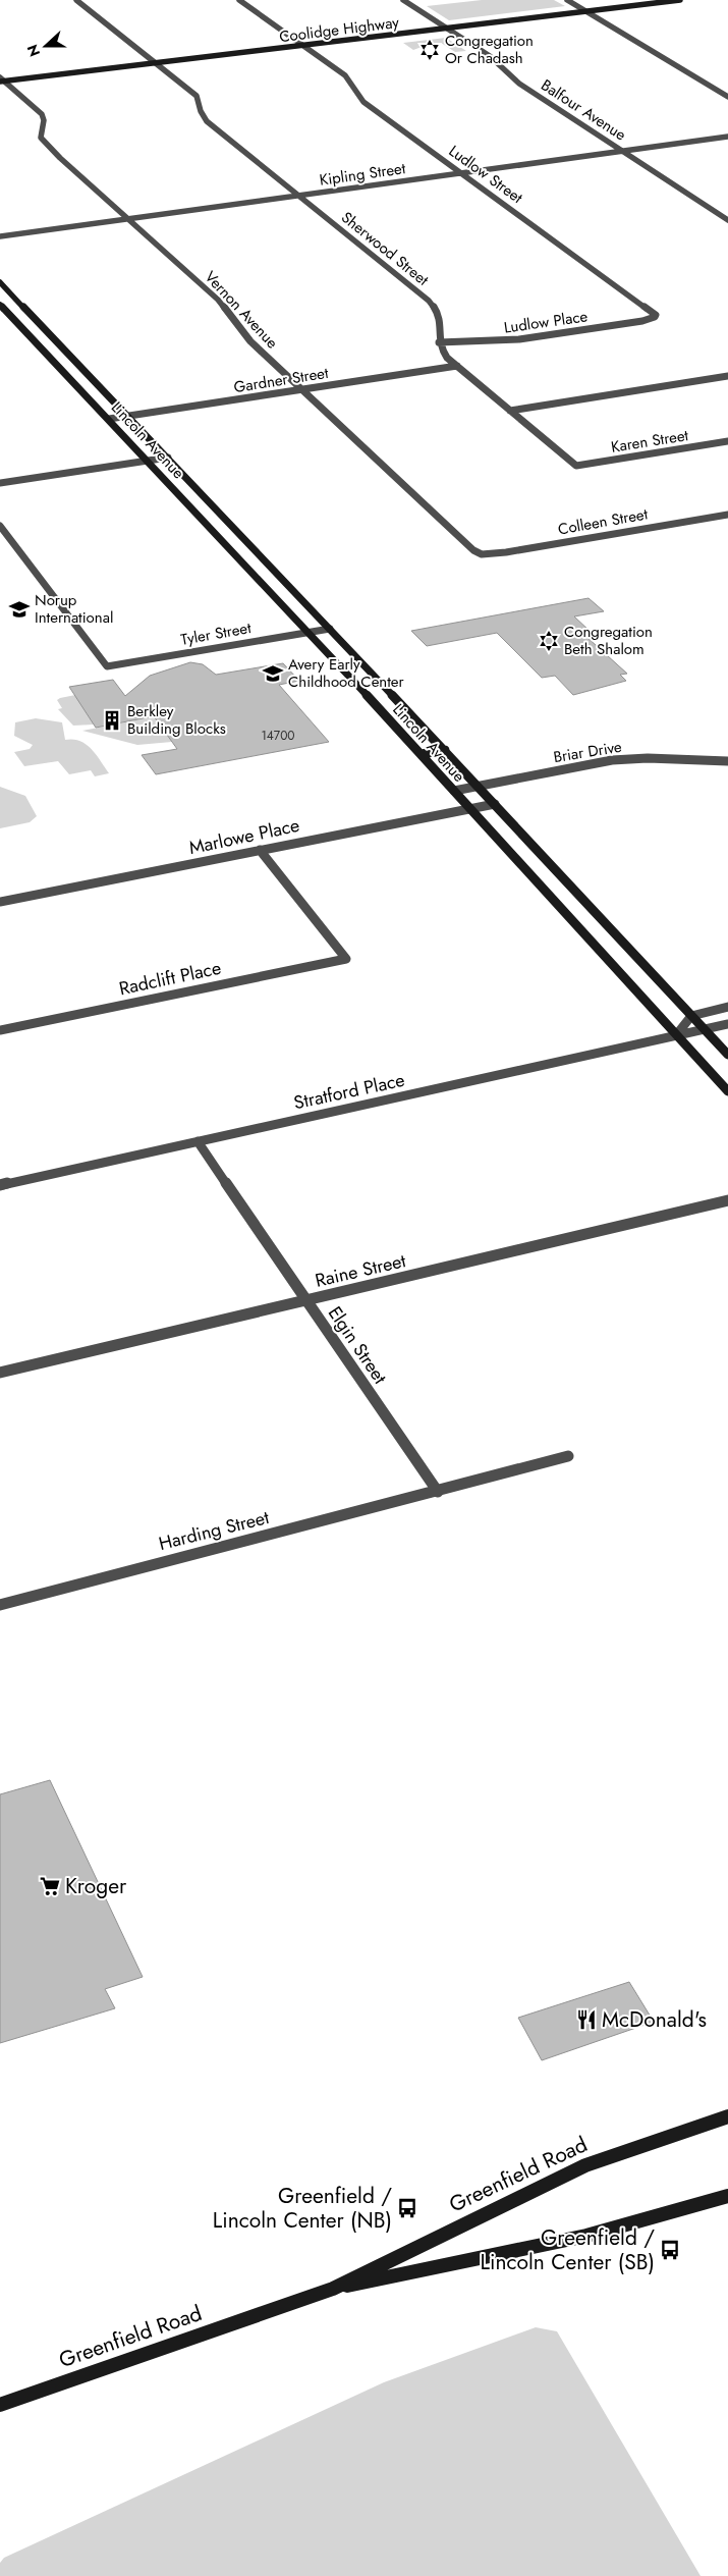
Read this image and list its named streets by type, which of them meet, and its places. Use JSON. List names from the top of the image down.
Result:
{
  "streets": {
    "street": [
      "Coolidge Highway",
      "Balfour Avenue",
      "Kipling Street",
      "Ludlow Street",
      "Sherwood Street",
      "Vernon Avenue",
      "Ludlow Place",
      "Gardner Street",
      "Lincoln Avenue",
      "Karen Street",
      "Colleen Street",
      "Tyler Street",
      "Briar Drive",
      "Marlowe Place",
      "Radclift Place",
      "Stratford Place",
      "Raine Street",
      "Elgin Street",
      "Harding Street",
      "Greenfield Road"
    ]
  },
  "crossings": [
    ["Coolidge Highway", "Balfour Avenue"],
    ["Coolidge Highway", "Ludlow Street"],
    ["Coolidge Highway", "Sherwood Street"],
    ["Coolidge Highway", "Vernon Avenue"],
    ["Balfour Avenue", "Kipling Street"],
    ["Kipling Street", "Ludlow Street"],
    ["Kipling Street", "Sherwood Street"],
    ["Kipling Street", "Vernon Avenue"],
    ["Ludlow Street", "Ludlow Place"],
    ["Sherwood Street", "Ludlow Place"],
    ["Vernon Avenue", "Gardner Street"],
    ["Vernon Avenue", "Colleen Street"],
    ["Gardner Street", "Lincoln Avenue"],
    ["Lincoln Avenue", "Tyler Street"],
    ["Lincoln Avenue", "Briar Drive"],
    ["Lincoln Avenue", "Marlowe Place"],
    ["Lincoln Avenue", "Stratford Place"],
    ["Marlowe Place", "Radclift Place"],
    ["Stratford Place", "Elgin Street"],
    ["Raine Street", "Elgin Street"],
    ["Elgin Street", "Harding Street"]
  ],
  "places": {
    "synagogue": ["Congregation Or Chadash", "Congregation Beth Shalom"],
    "school or university": ["Norup International", "Avery Early Childhood Center"],
    "building": ["Berkley Building Blocks"],
    "supermarket": ["Kroger"],
    "restaurant": ["McDonald's"],
    "bus stop": ["Greenfield / Lincoln Center (NB)", "Greenfield / Lincoln Center (SB)"]
  },
  "house_numbers": ["14700"],
  "north": "left"
}
